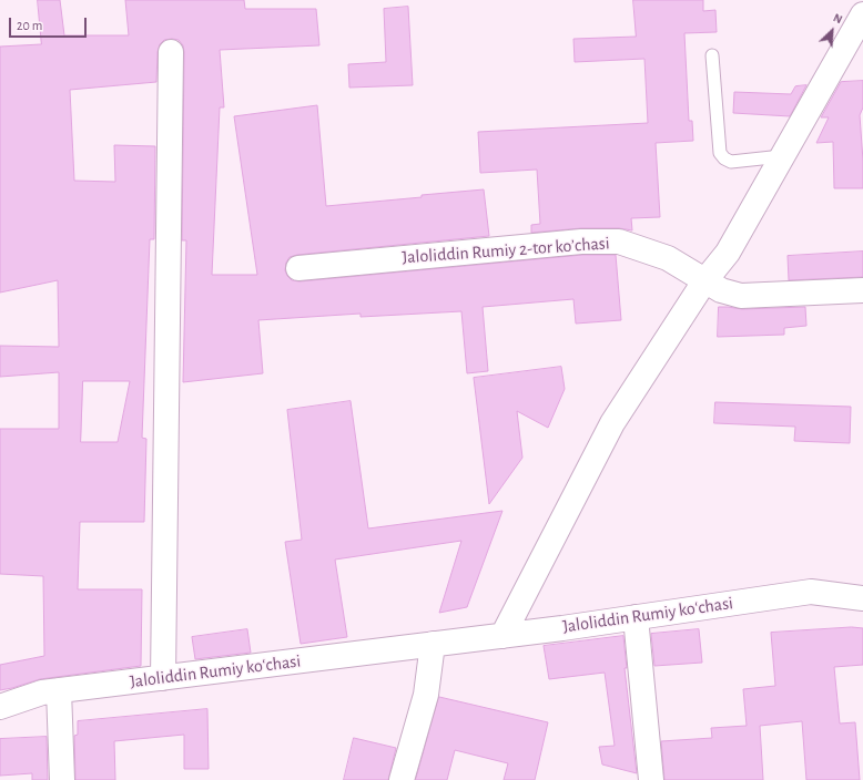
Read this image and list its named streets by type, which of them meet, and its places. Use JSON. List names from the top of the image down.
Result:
{
  "streets": {
    "street": ["Jaloliddin Rumiy 2-tor koʼchasi", "Jaloliddin Rumiy koʻchasi"]
  },
  "scale_bar": "20 m",
  "north": "top right"
}
